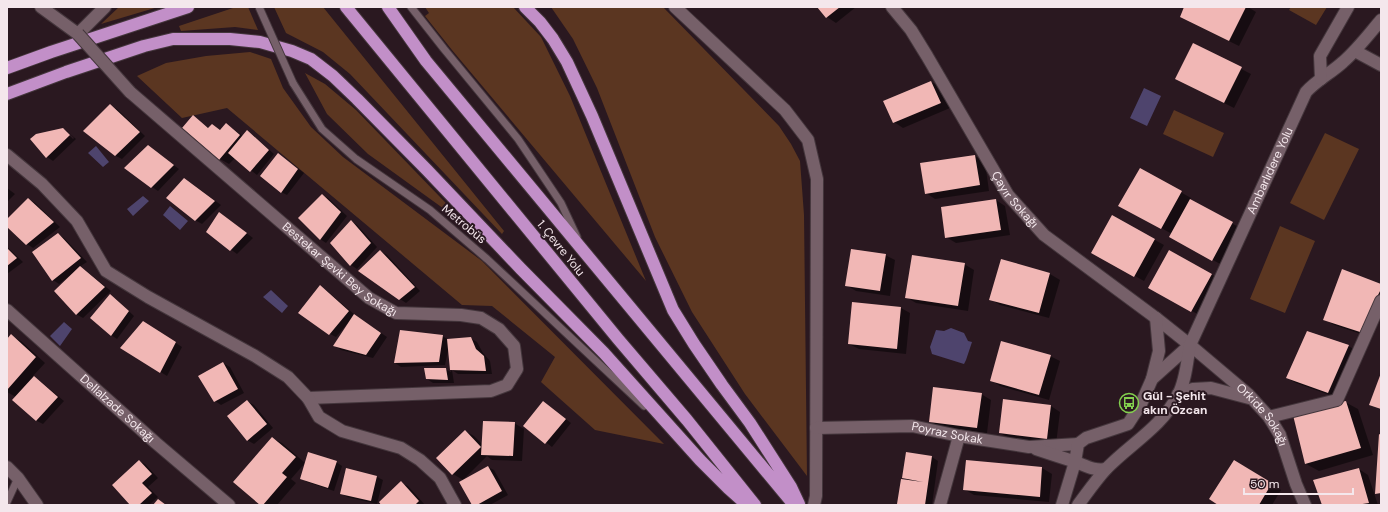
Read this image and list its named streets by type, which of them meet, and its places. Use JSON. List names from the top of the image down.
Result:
{
  "streets": {
    "highway": ["1. Çevre Yolu"],
    "street": [
      "Ambarlıdere Yolu",
      "Çayır Sokağı",
      "Bestekar Şevki Bey Sokağı",
      "Dellalzade Sokağı",
      "Orkide Sokağı",
      "Poyraz Sokak"
    ],
    "lane": ["Metrobüs"]
  },
  "crossings": [
    ["Ambarlıdere Yolu", "Çayır Sokağı"],
    ["Ambarlıdere Yolu", "Orkide Sokağı"],
    ["Ambarlıdere Yolu", "Poyraz Sokak"],
    ["Çayır Sokağı", "Orkide Sokağı"]
  ],
  "places": {
    "bus stop": ["Gül - Şehit akın Özcan"]
  },
  "scale_bar": "50 m"
}
